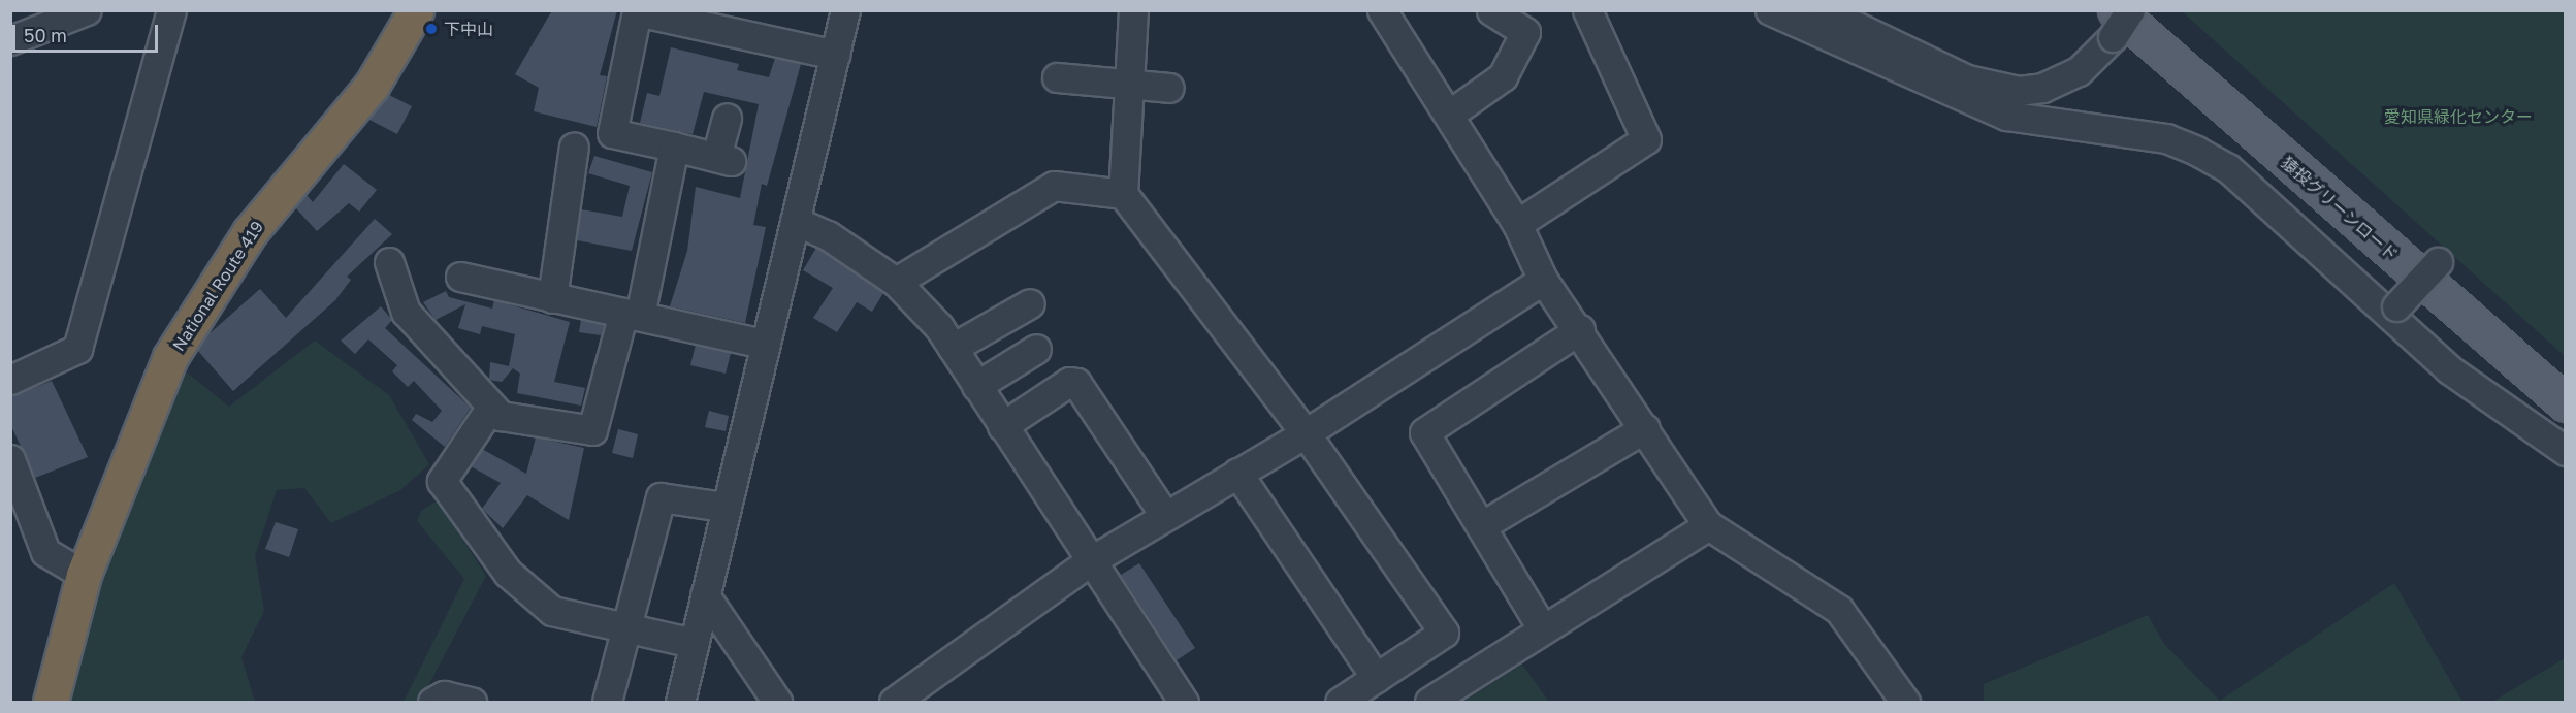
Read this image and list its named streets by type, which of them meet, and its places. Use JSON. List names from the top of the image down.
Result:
{
  "streets": {
    "highway": ["National Route 419"],
    "main road": ["猿投グリーンロード"]
  },
  "parks": ["愛知県緑化センター"],
  "places": ["下中山"],
  "scale_bar": "50 m"
}
